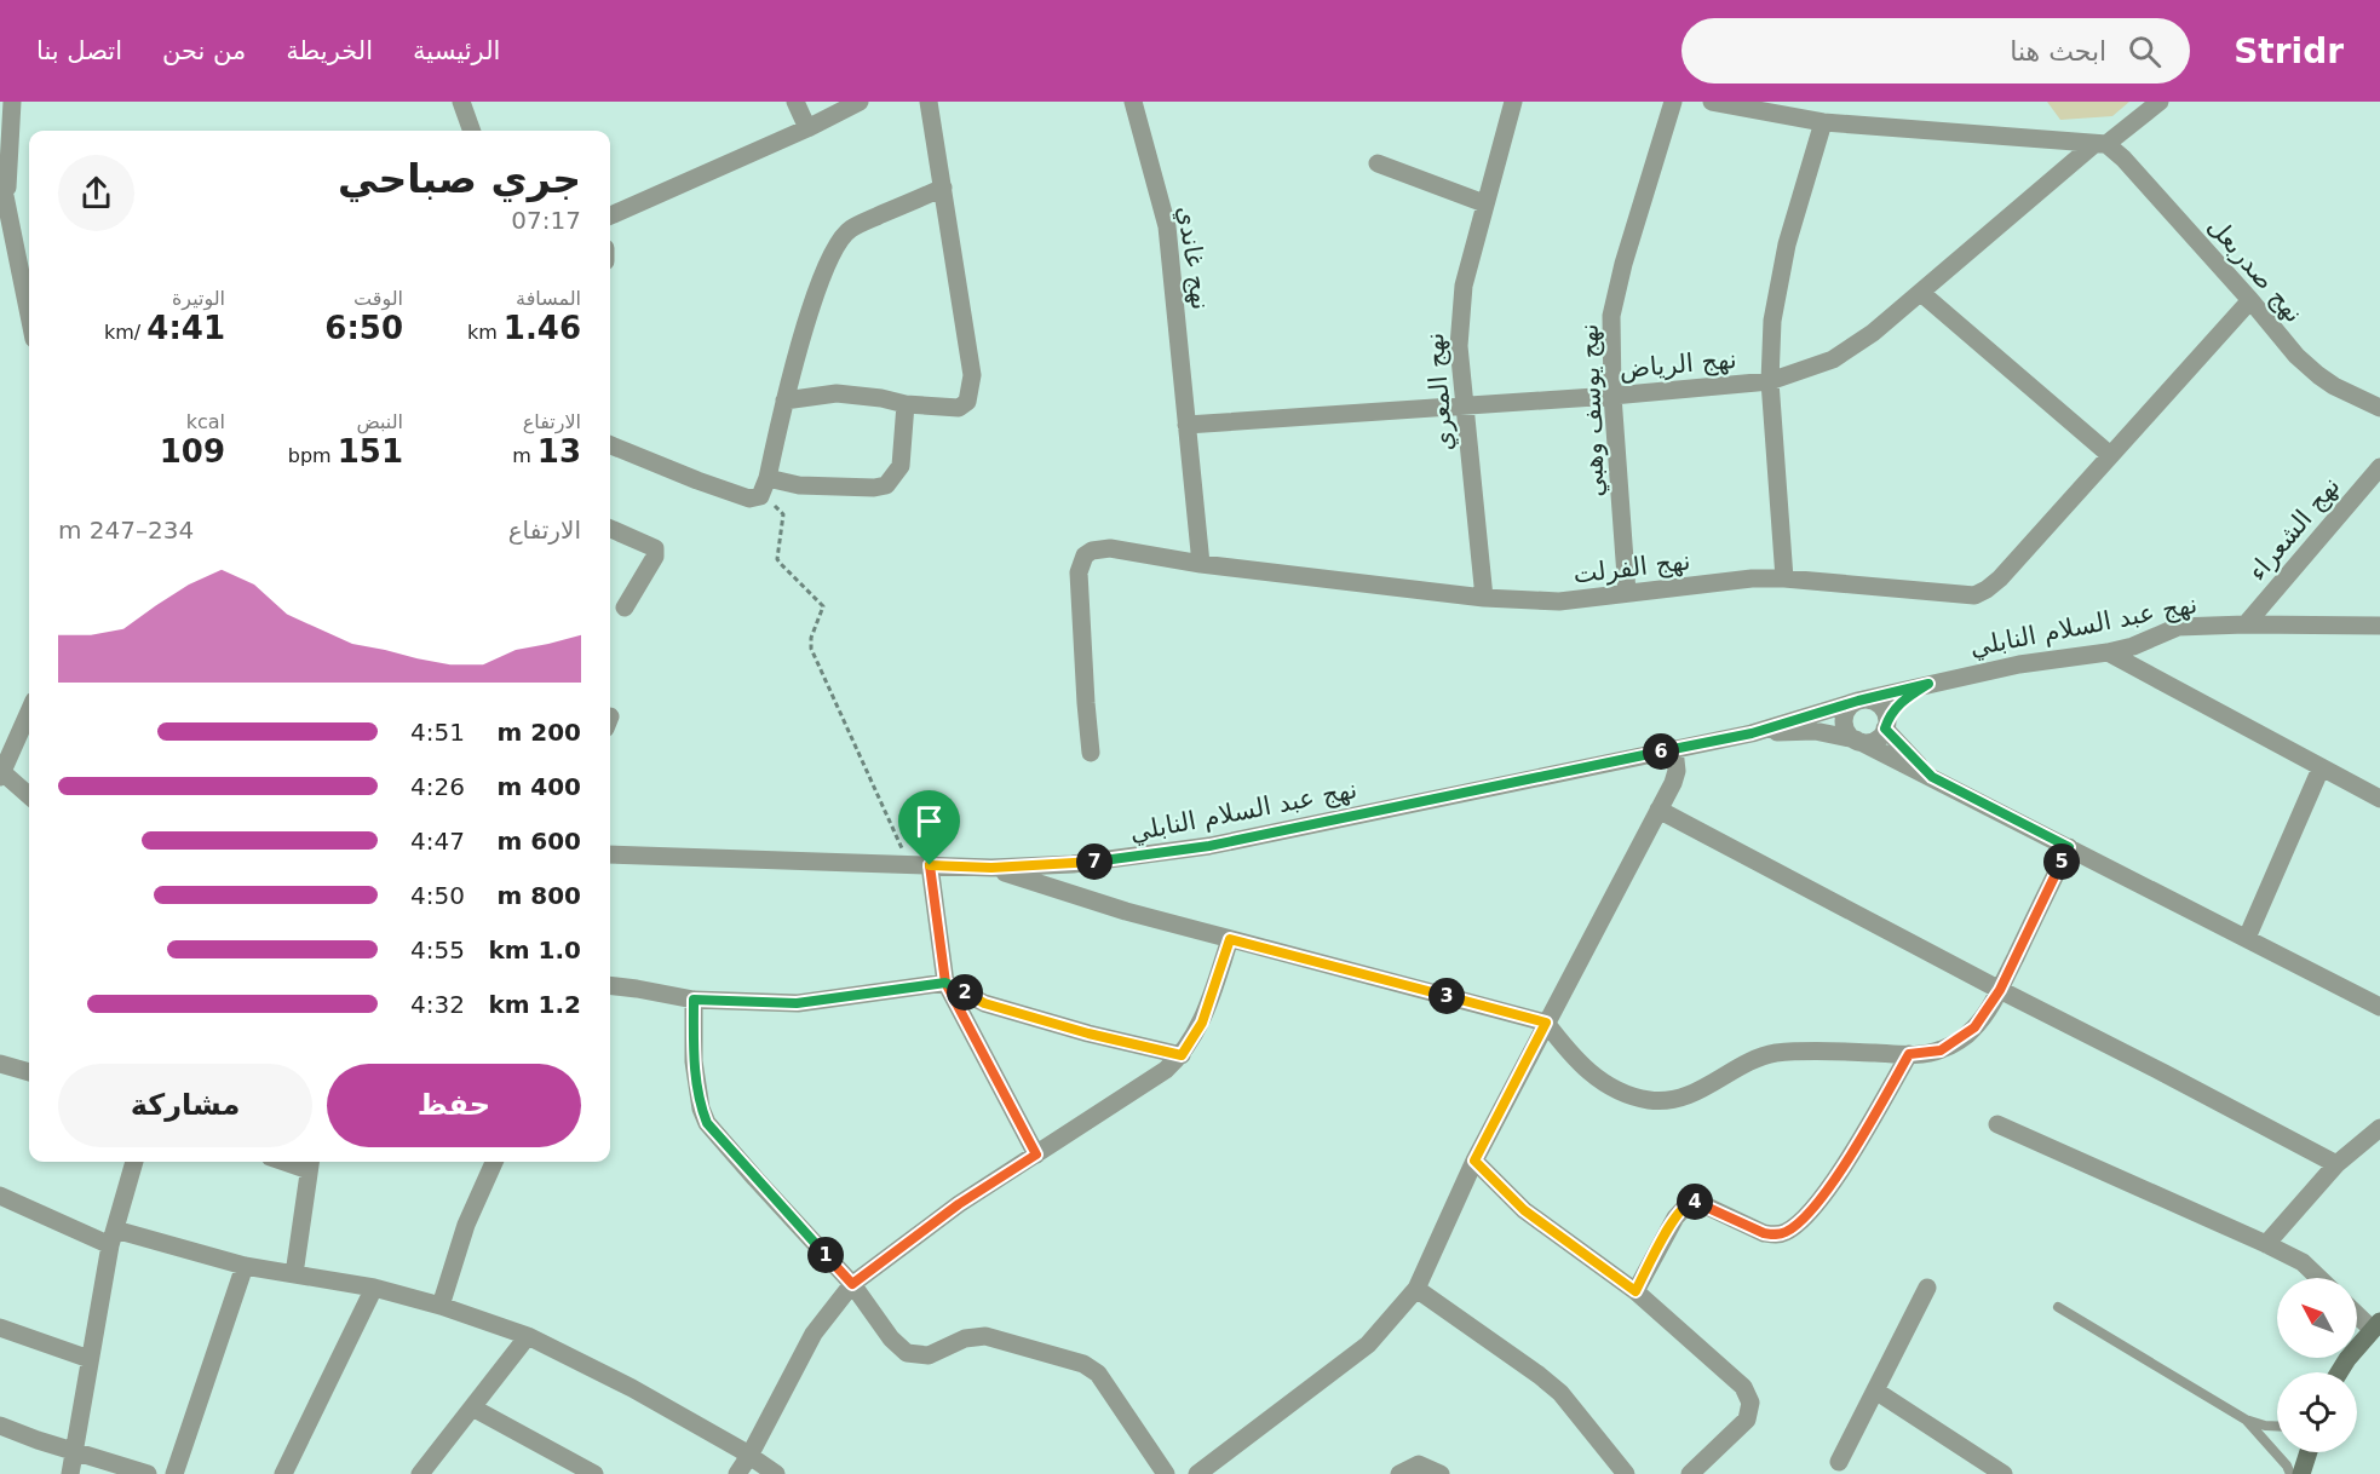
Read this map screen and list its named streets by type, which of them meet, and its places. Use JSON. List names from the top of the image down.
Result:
{
  "streets": {
    "street": [
      "نهج غاندي",
      "نهج صدربعل",
      "نهج الرياض",
      "نهج المعري",
      "نهج يوسف وهبي",
      "نهج الشعراء",
      "نهج الفرلت",
      "نهج عبد السلام النابلي"
    ]
  },
  "crossings": [
    ["نهج غاندي", "نهج الرياض"],
    ["نهج غاندي", "نهج الفرلت"],
    ["نهج صدربعل", "نهج الرياض"],
    ["نهج صدربعل", "نهج الفرلت"],
    ["نهج الرياض", "نهج المعري"],
    ["نهج الرياض", "نهج يوسف وهبي"],
    ["نهج المعري", "نهج الفرلت"],
    ["نهج يوسف وهبي", "نهج الفرلت"],
    ["نهج الشعراء", "نهج عبد السلام النابلي"]
  ],
  "north": "top left",
  "page": {
    "header": "Stridr",
    "search": "ابحث هنا",
    "nav": [
      "الرئيسية",
      "الخريطة",
      "من نحن",
      "اتصل بنا"
    ],
    "heading": ["جري صباحي", "07:17"],
    "stats": [
      ["المسافة", "1.46 km"],
      ["الوقت", "6:50"],
      ["الوتيرة", "4:41 /km"],
      ["الارتفاع", "13 m"],
      ["النبض", "151 bpm"],
      ["kcal", "109"]
    ],
    "chart": ["الارتفاع", "234–247 m"],
    "list": [
      {
        "name": "200 m",
        "note": "4:51"
      },
      {
        "name": "400 m",
        "note": "4:26"
      },
      {
        "name": "600 m",
        "note": "4:47"
      },
      {
        "name": "800 m",
        "note": "4:50"
      },
      {
        "name": "1.0 km",
        "note": "4:55"
      },
      {
        "name": "1.2 km",
        "note": "4:32"
      }
    ],
    "pins": [
      "6",
      "5",
      "7",
      "2",
      "3",
      "4",
      "1"
    ],
    "buttons": ["حفظ", "مشاركة"]
  }
}
